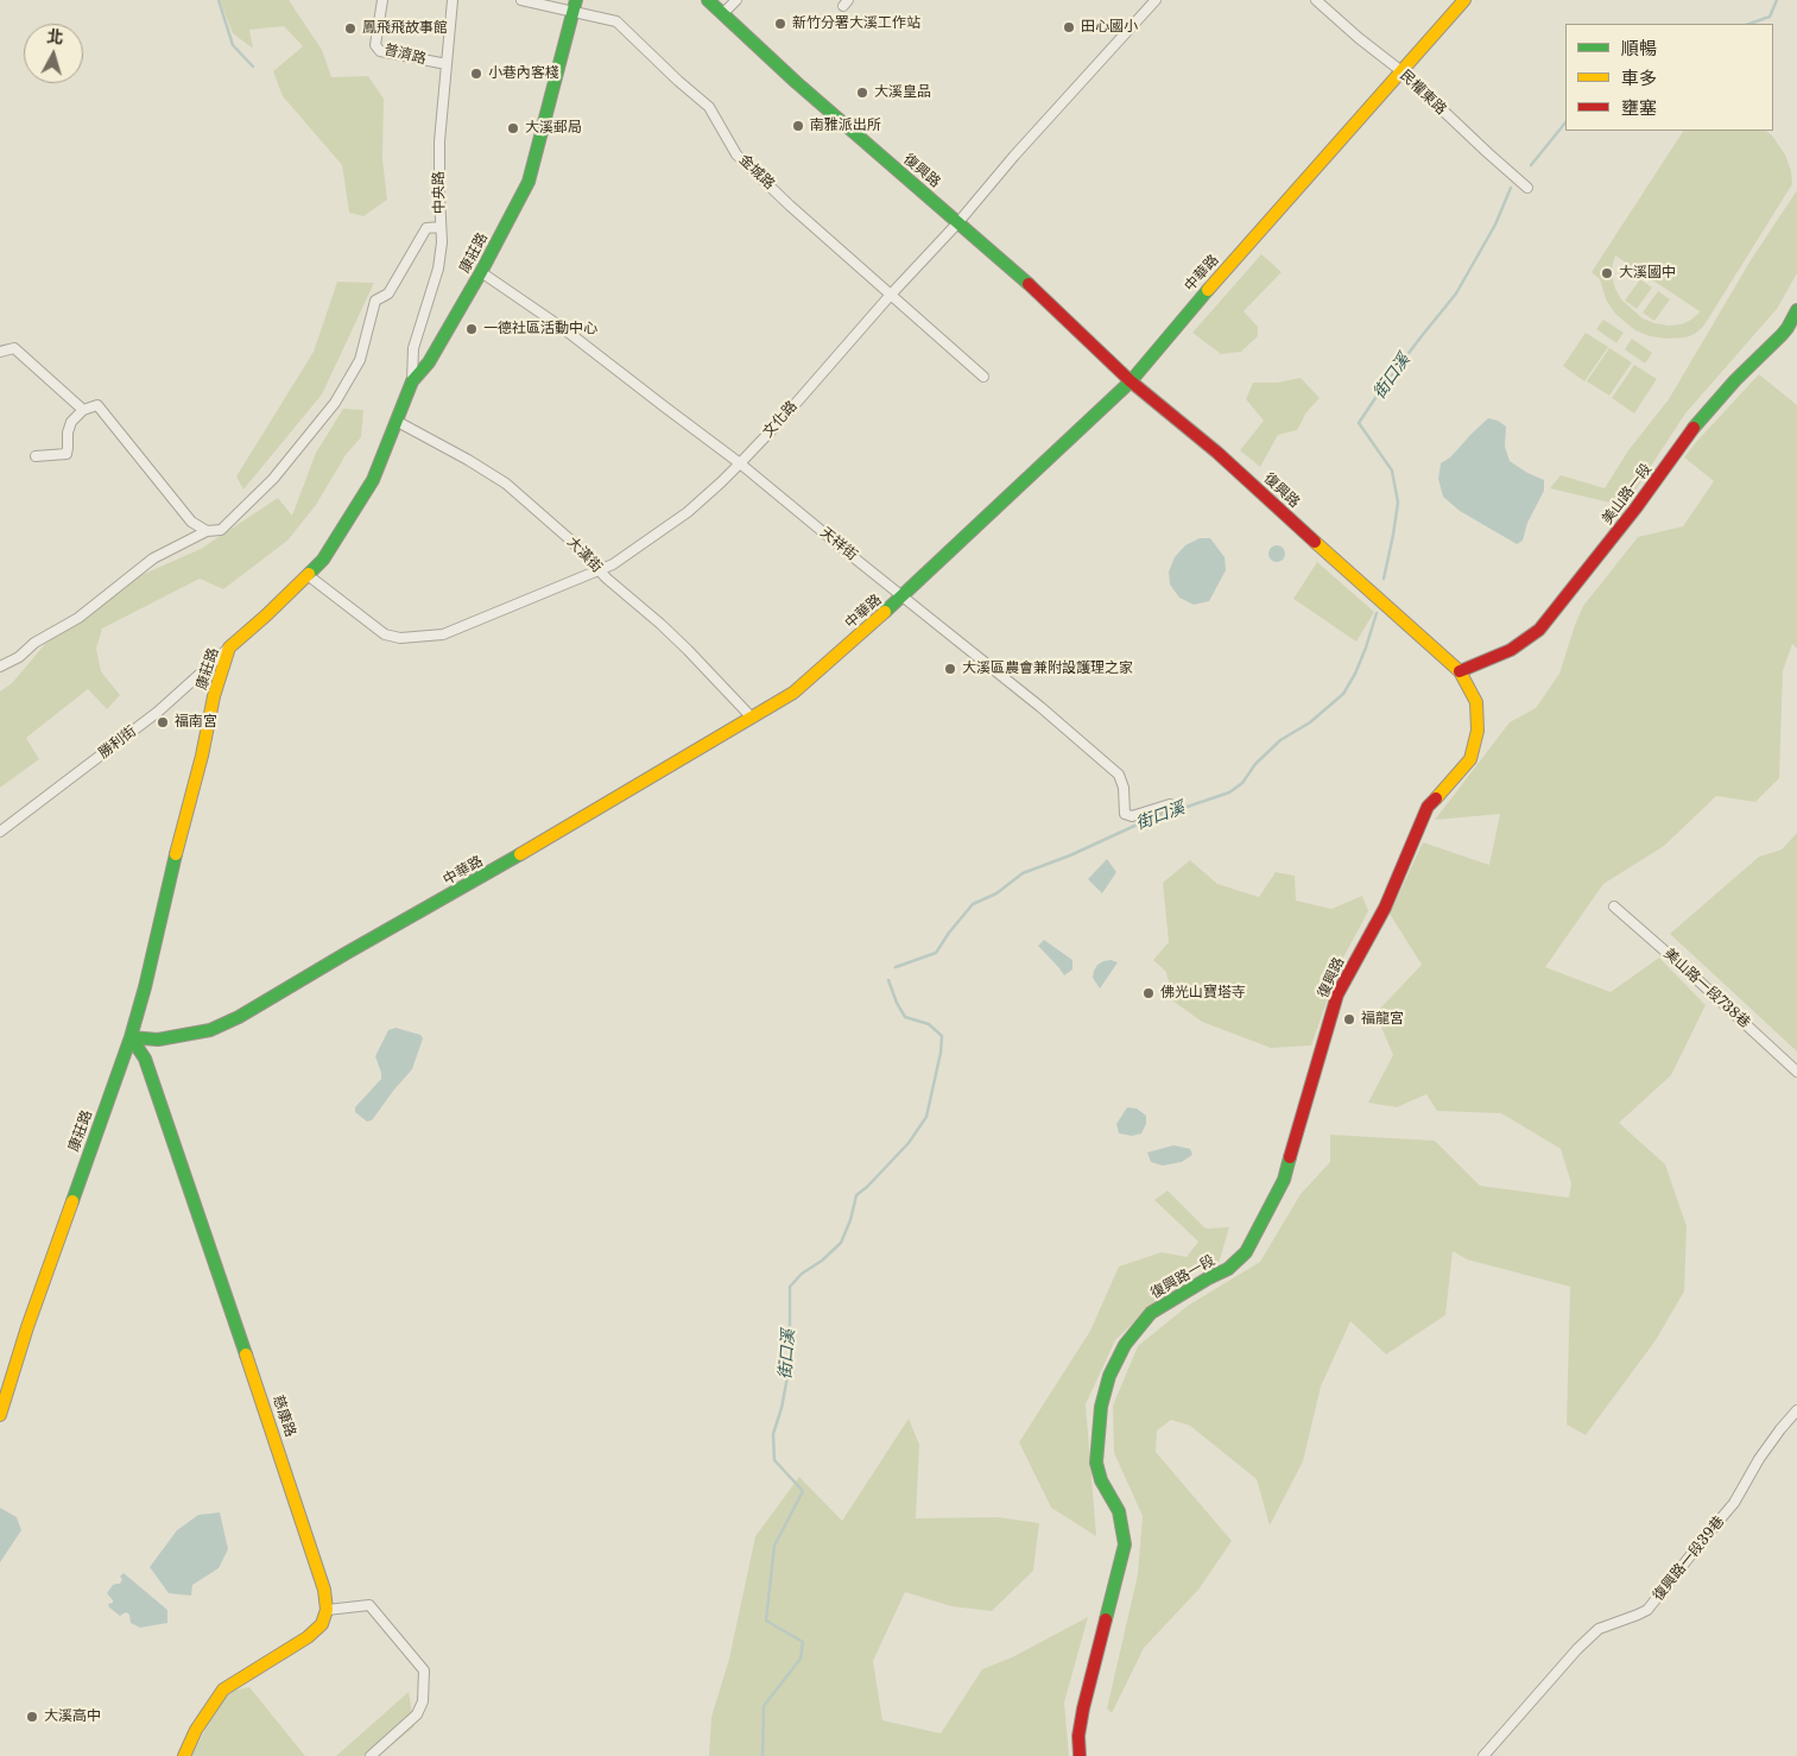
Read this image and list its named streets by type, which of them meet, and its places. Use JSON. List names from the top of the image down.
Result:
{
  "streets": {
    "street": [
      "普濟路",
      "民權東路",
      "復興路",
      "金城路",
      "中央路",
      "康莊路",
      "中華路",
      "文化路",
      "美山路一段",
      "天祥街",
      "大漢街",
      "勝利街",
      "美山路一段738巷",
      "復興路一段",
      "慈康路",
      "復興路一段39巷"
    ]
  },
  "crossings": [
    ["普濟路", "中央路"],
    ["民權東路", "中華路"],
    ["復興路", "中華路"],
    ["復興路", "文化路"],
    ["復興路", "美山路一段"],
    ["復興路", "復興路一段"],
    ["金城路", "康莊路"],
    ["金城路", "文化路"],
    ["中央路", "康莊路"],
    ["康莊路", "中華路"],
    ["康莊路", "文化路"],
    ["康莊路", "天祥街"],
    ["康莊路", "大漢街"],
    ["康莊路", "勝利街"],
    ["康莊路", "慈康路"],
    ["中華路", "天祥街"],
    ["中華路", "大漢街"],
    ["中華路", "慈康路"],
    ["文化路", "天祥街"],
    ["文化路", "大漢街"]
  ],
  "water": ["街口溪"],
  "places": [
    "新竹分署大溪工作站",
    "田心國小",
    "鳳飛飛故事館",
    "小巷內客棧",
    "大溪皇品",
    "南雅派出所",
    "大溪郵局",
    "大溪國中",
    "一德社區活動中心",
    "大溪區農會兼附設護理之家",
    "福南宮",
    "佛光山寶塔寺",
    "福龍宮",
    "大溪高中"
  ],
  "legend": ["順暢", "車多", "壅塞"],
  "north": "top"
}
